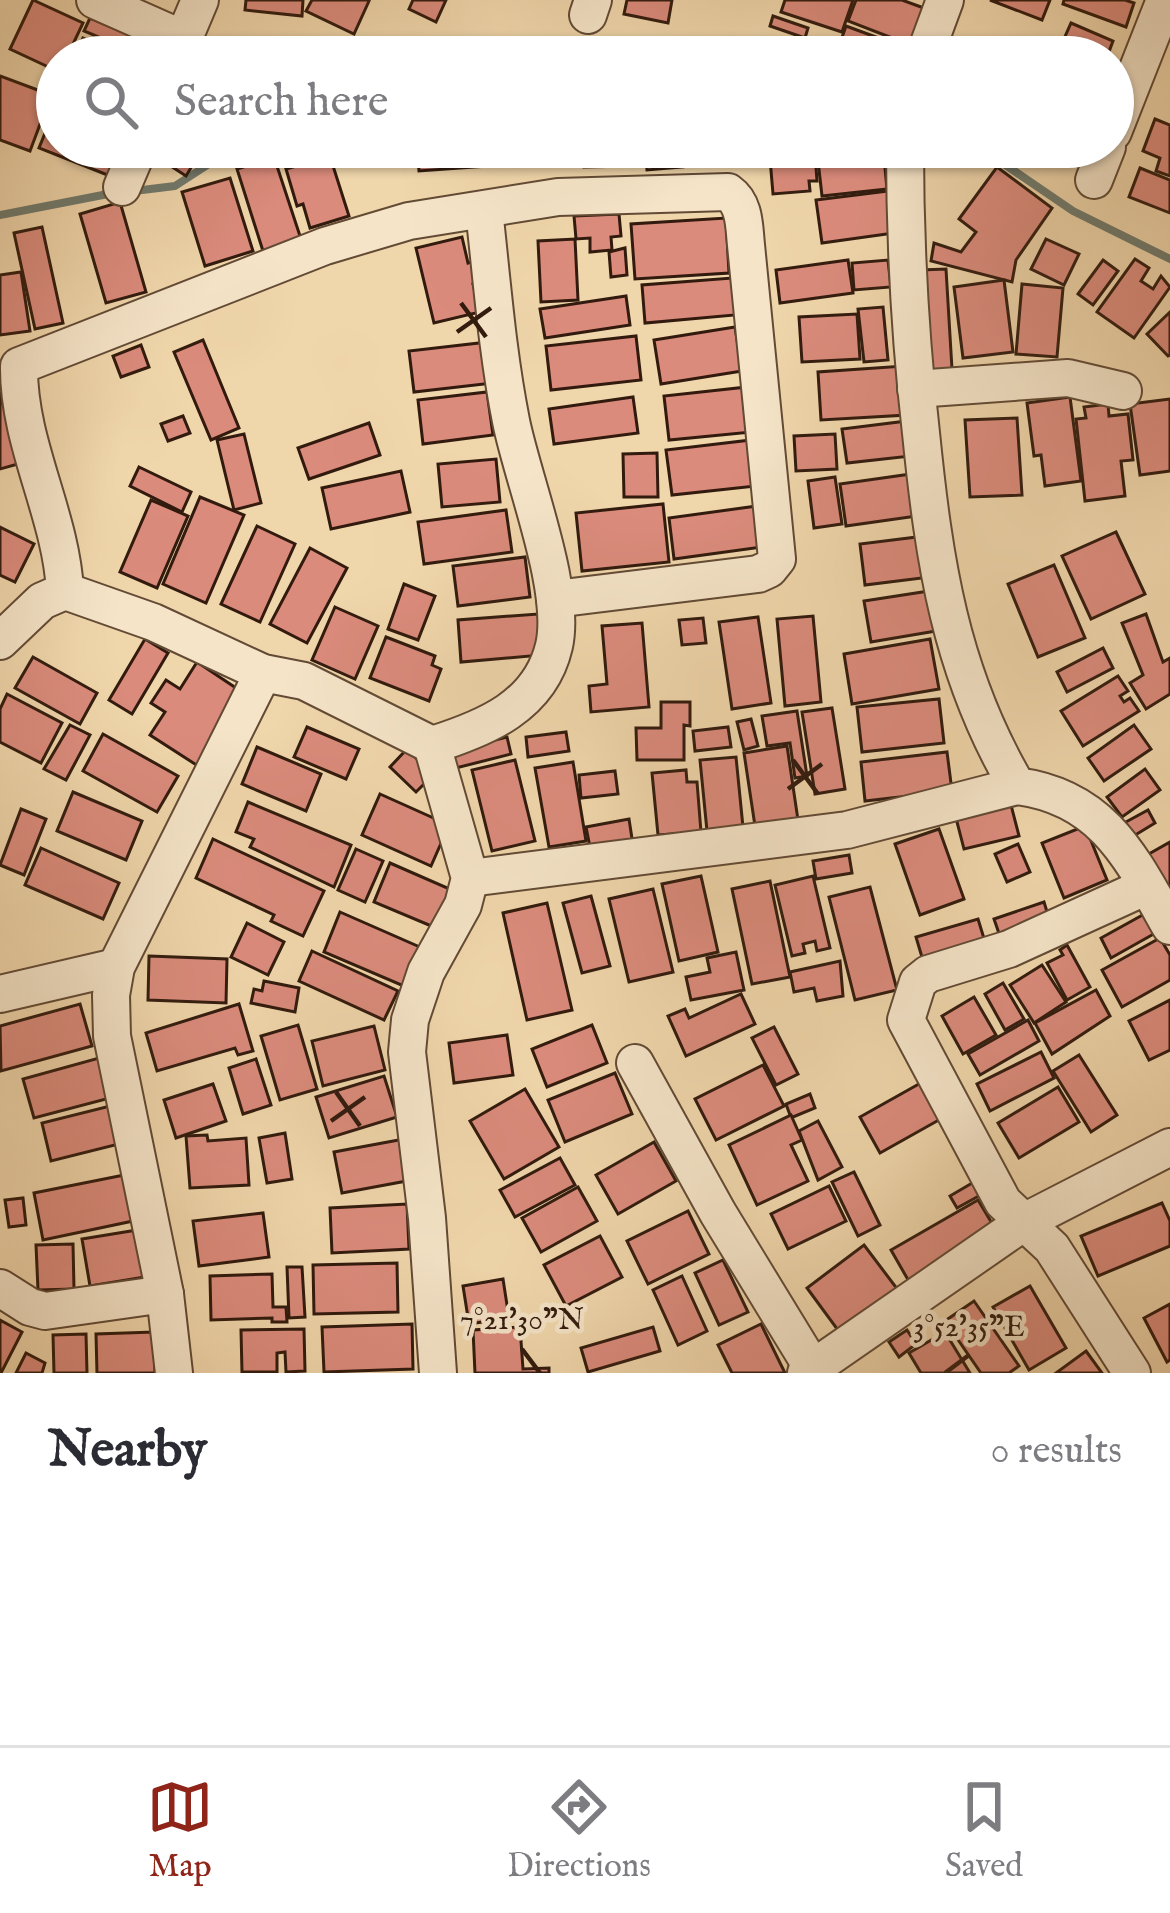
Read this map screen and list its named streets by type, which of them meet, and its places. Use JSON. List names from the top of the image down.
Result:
{
  "page": {
    "search": "Search here",
    "heading": ["Nearby", "0 results"],
    "nav": ["Map", "Directions", "Saved"]
  },
  "coordinates": ["7°21'30\"N", "3°52'35\"E"]
}
